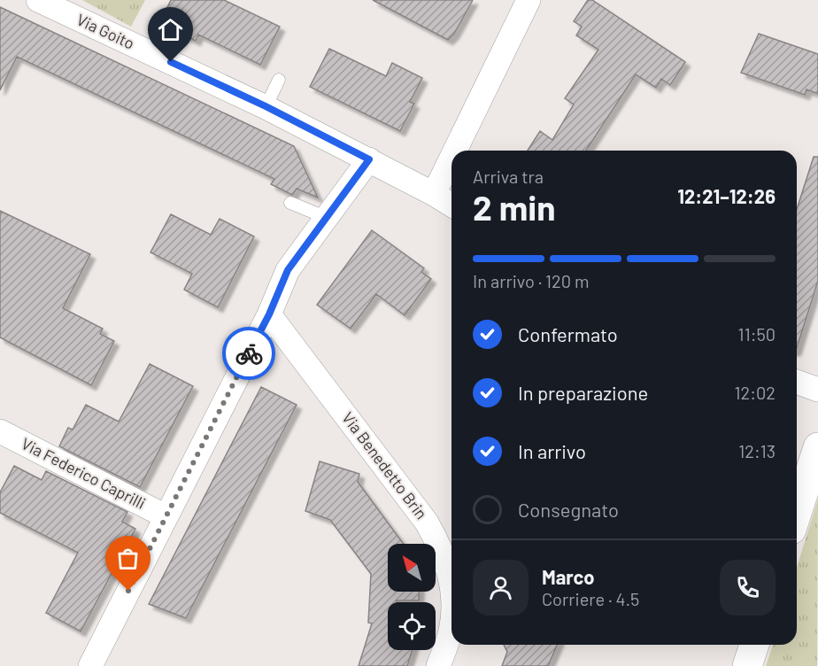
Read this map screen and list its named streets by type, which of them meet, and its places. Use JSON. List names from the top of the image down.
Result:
{
  "streets": {
    "street": ["Via Goito", "Via Benedetto Brin", "Via Federico Caprilli"]
  },
  "north": "top left",
  "page": {
    "heading": ["2 min", "Arriva tra", "12:21–12:26"],
    "panel": ["Marco", "Corriere · 4.5"],
    "bar": "In arrivo · 120 m",
    "list": [
      ["Confermato", "11:50"],
      ["In preparazione", "12:02"],
      ["In arrivo", "12:13"],
      "Consegnato"
    ]
  }
}
